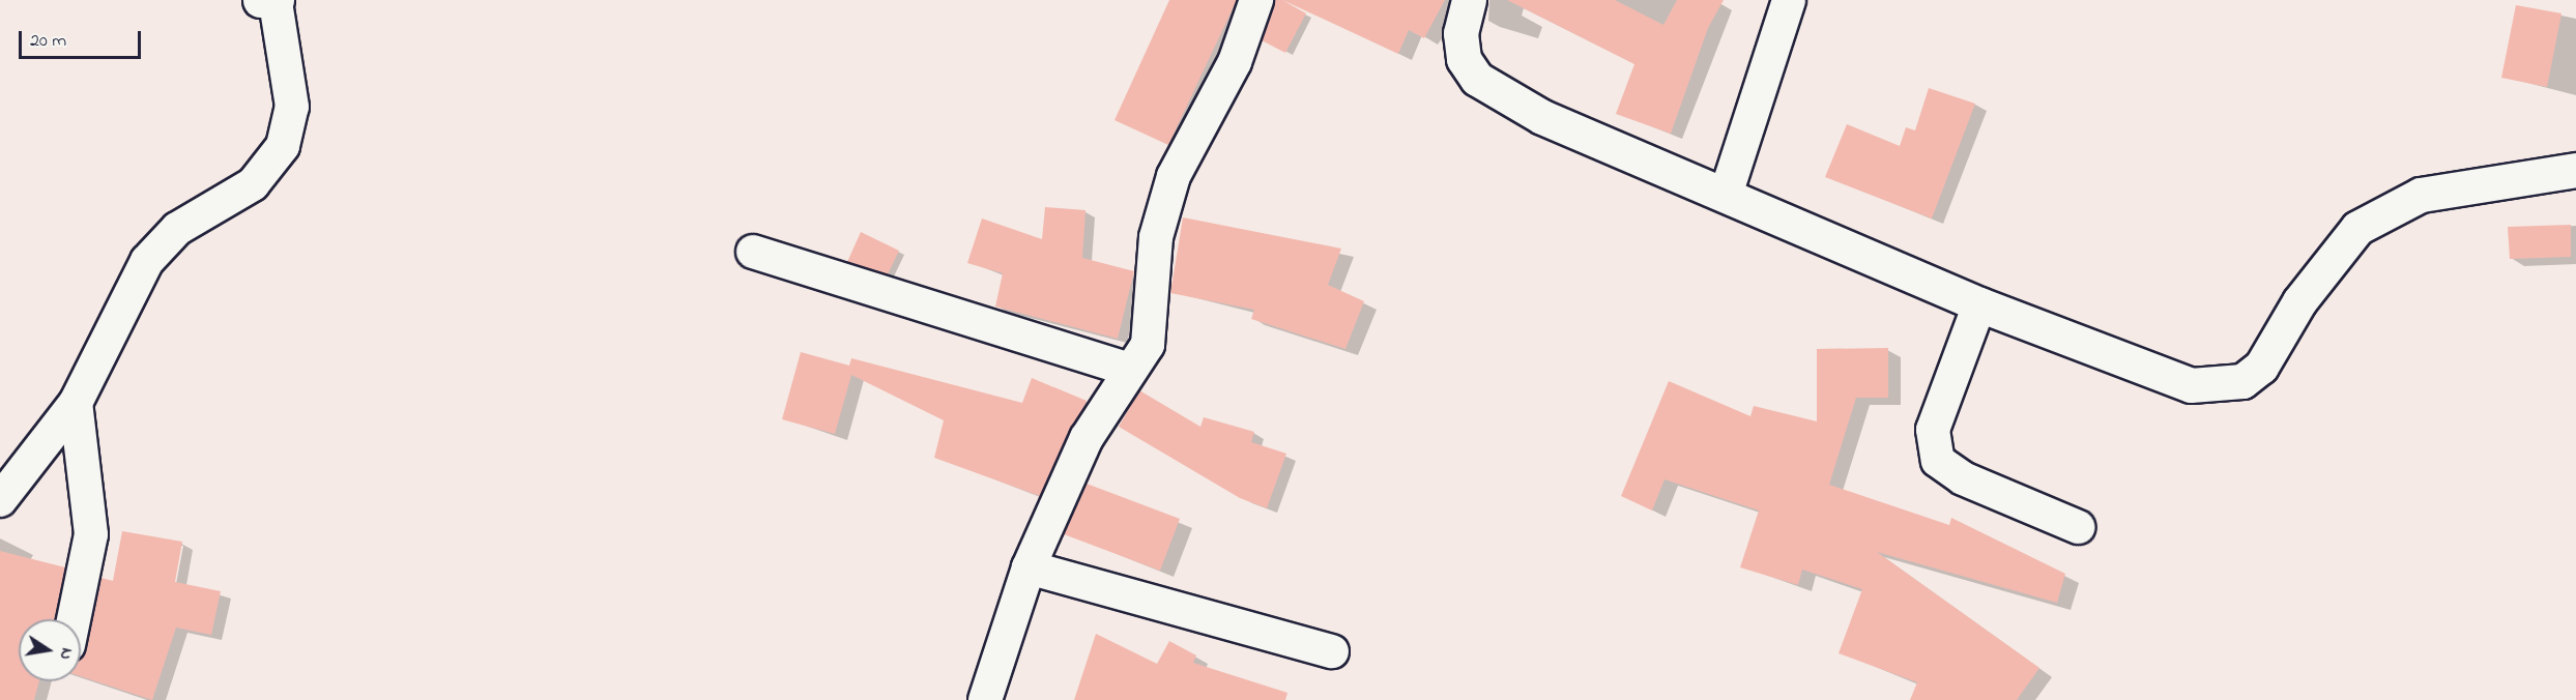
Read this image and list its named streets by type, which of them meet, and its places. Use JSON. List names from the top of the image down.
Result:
{
  "scale_bar": "20 m",
  "north": "right"
}
